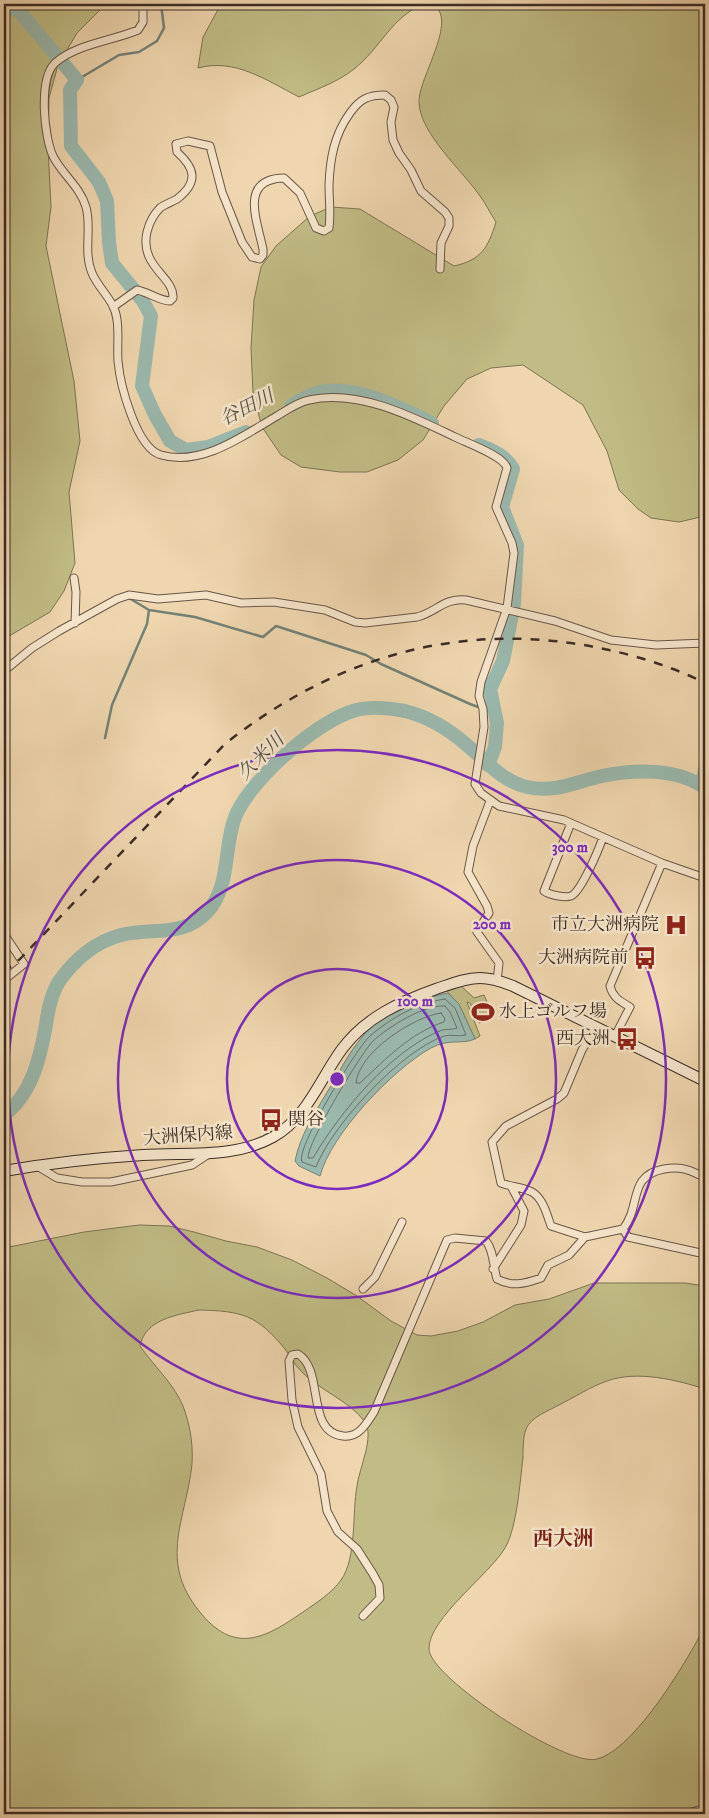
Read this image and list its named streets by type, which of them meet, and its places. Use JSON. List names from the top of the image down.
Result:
{
  "streets": {
    "main road": ["大洲保内線"]
  },
  "districts": ["西大洲"],
  "water": ["谷田川", "久米川"],
  "places": {
    "hospital": ["市立大洲病院"],
    "bus stop": ["大洲病院前", "西大洲", "関谷"],
    "sports": ["水上ゴルフ場"]
  },
  "rings": ["300 m", "200 m", "100 m"]
}
